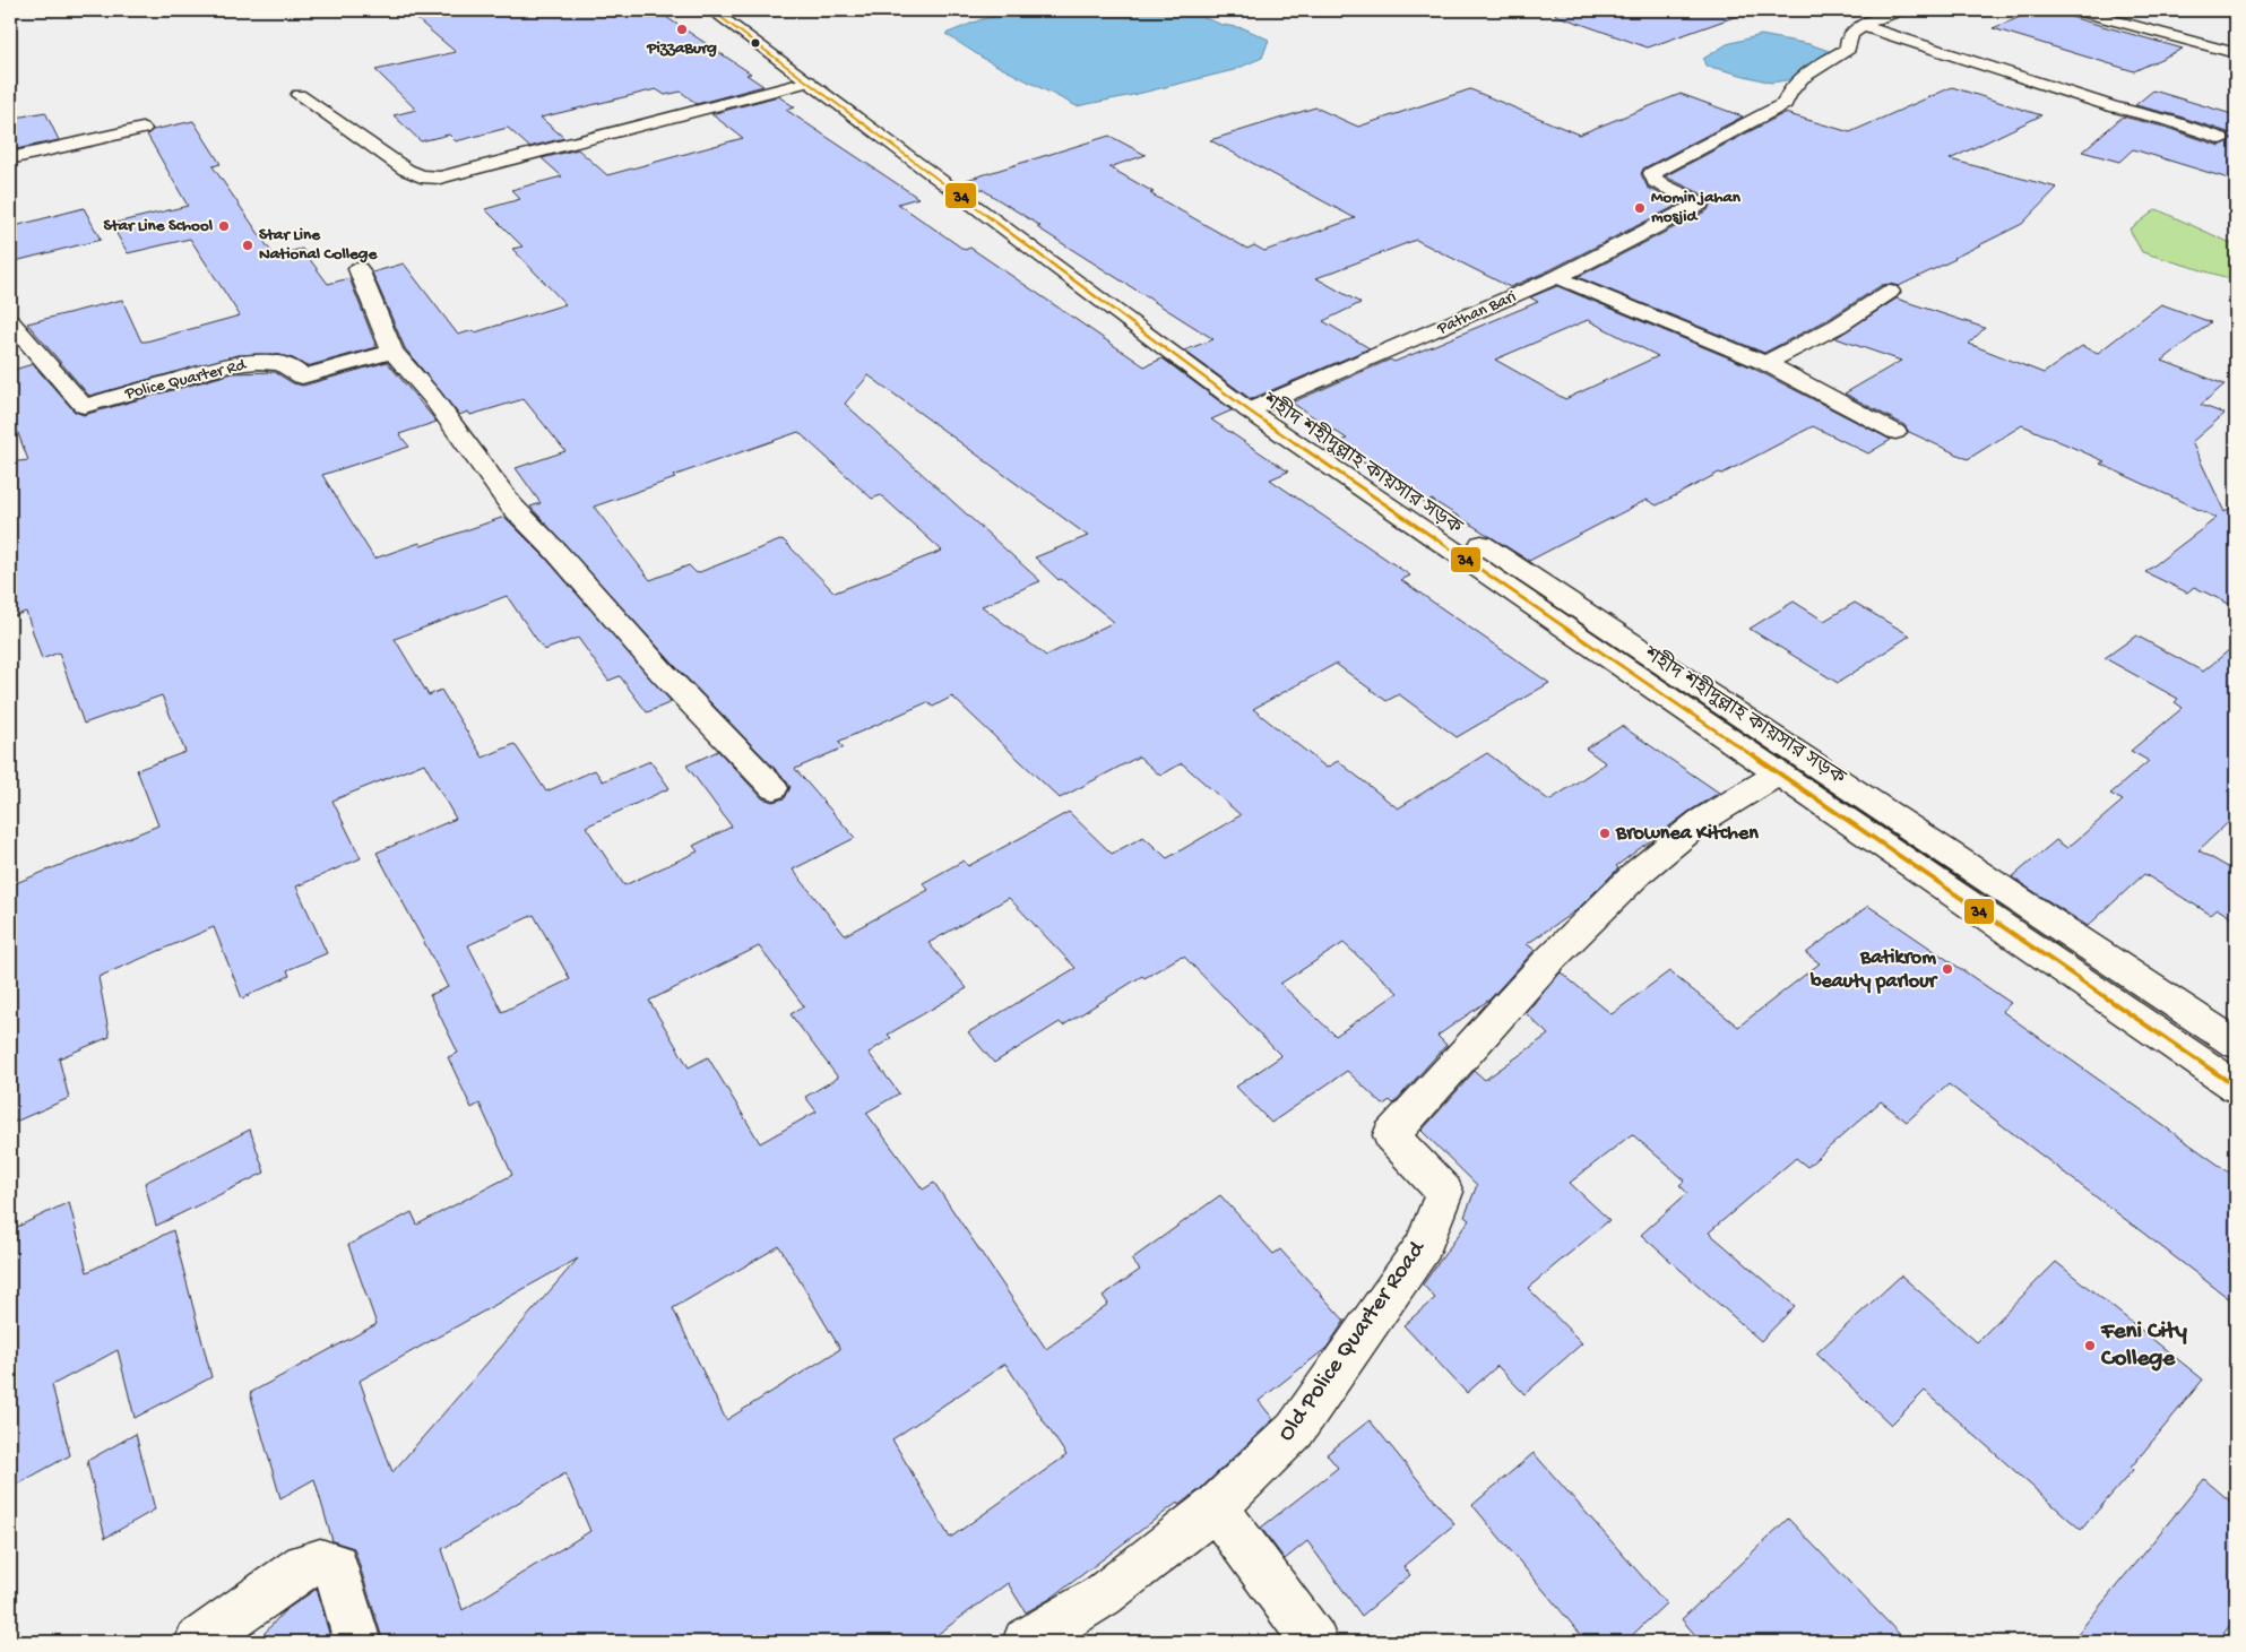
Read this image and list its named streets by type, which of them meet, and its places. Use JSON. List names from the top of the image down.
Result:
{
  "streets": {
    "street": [
      "Pathan Bari",
      "Police Quarter Rd",
      "শহীদ শহীদুল্লাহ কায়সার সড়ক",
      "Old Police Quarter Road"
    ]
  },
  "crossings": [
    ["Pathan Bari", "শহীদ শহীদুল্লাহ কায়সার সড়ক"],
    ["শহীদ শহীদুল্লাহ কায়সার সড়ক", "Old Police Quarter Road"]
  ],
  "places": [
    "PizzaBurg",
    "Momin jahan mosjid",
    "Star Line School",
    "Star Line National College",
    "Brownea Kitchen",
    "Batikrom beauty parlour",
    "Feni City College"
  ],
  "lines": ["transit line 34"]
}
